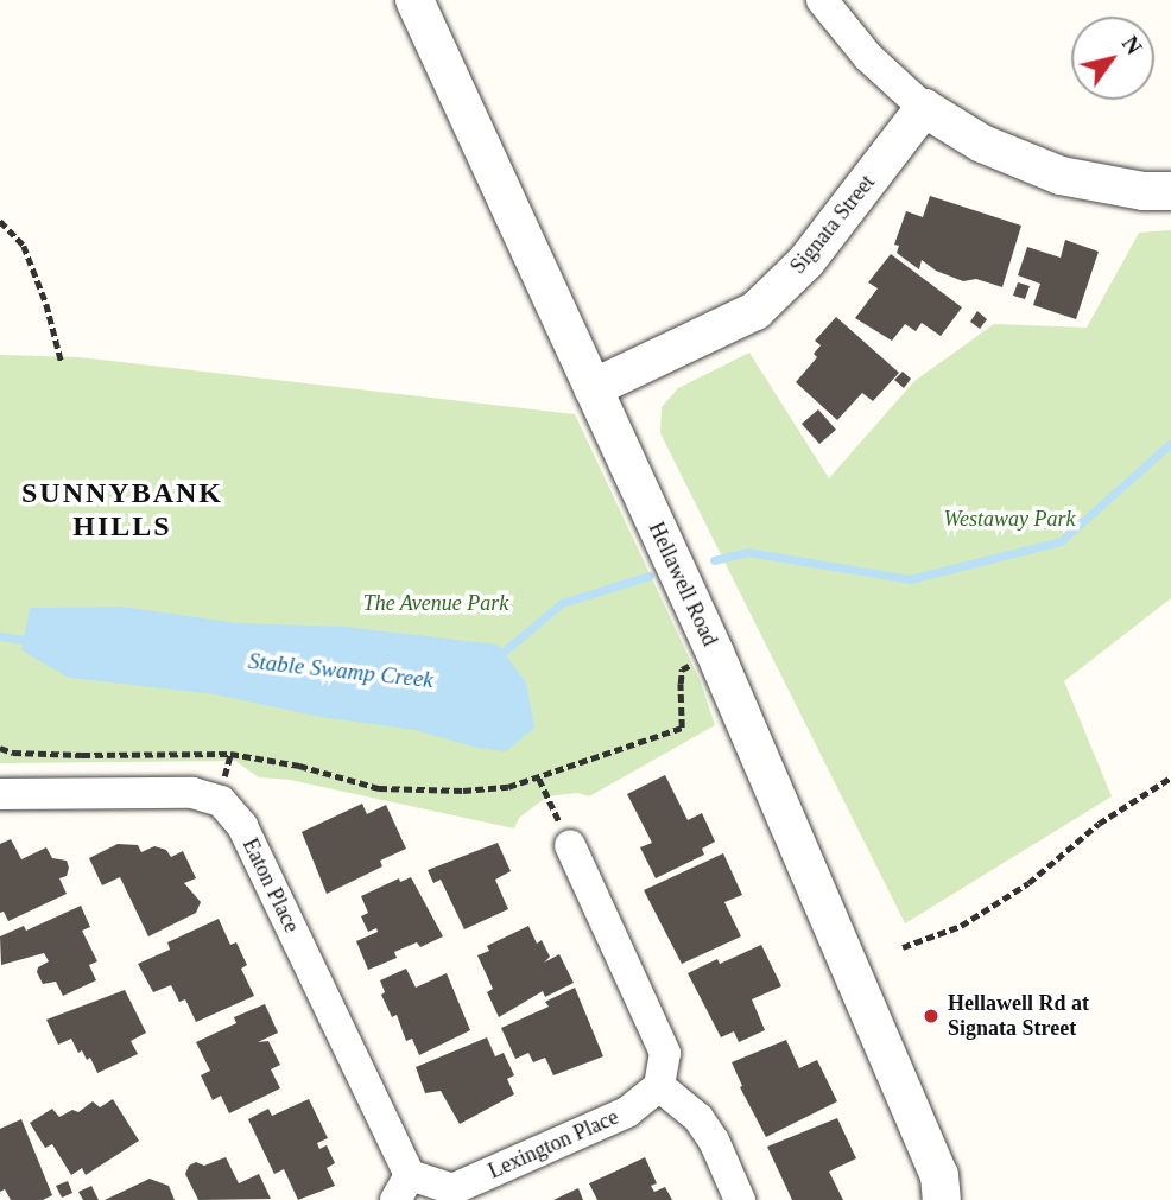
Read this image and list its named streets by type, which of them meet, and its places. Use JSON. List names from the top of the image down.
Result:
{
  "streets": {
    "street": [
      "Signata Street",
      "Hellawell Road",
      "Eaton Place",
      "Lexington Place"
    ]
  },
  "crossings": [
    ["Signata Street", "Hellawell Road"],
    ["Eaton Place", "Lexington Place"]
  ],
  "districts": ["SUNNYBANK HILLS"],
  "water": ["Stable Swamp Creek"],
  "parks": ["Westaway Park", "The Avenue Park"],
  "places": ["Hellawell Rd at Signata Street"],
  "north": "top right"
}
